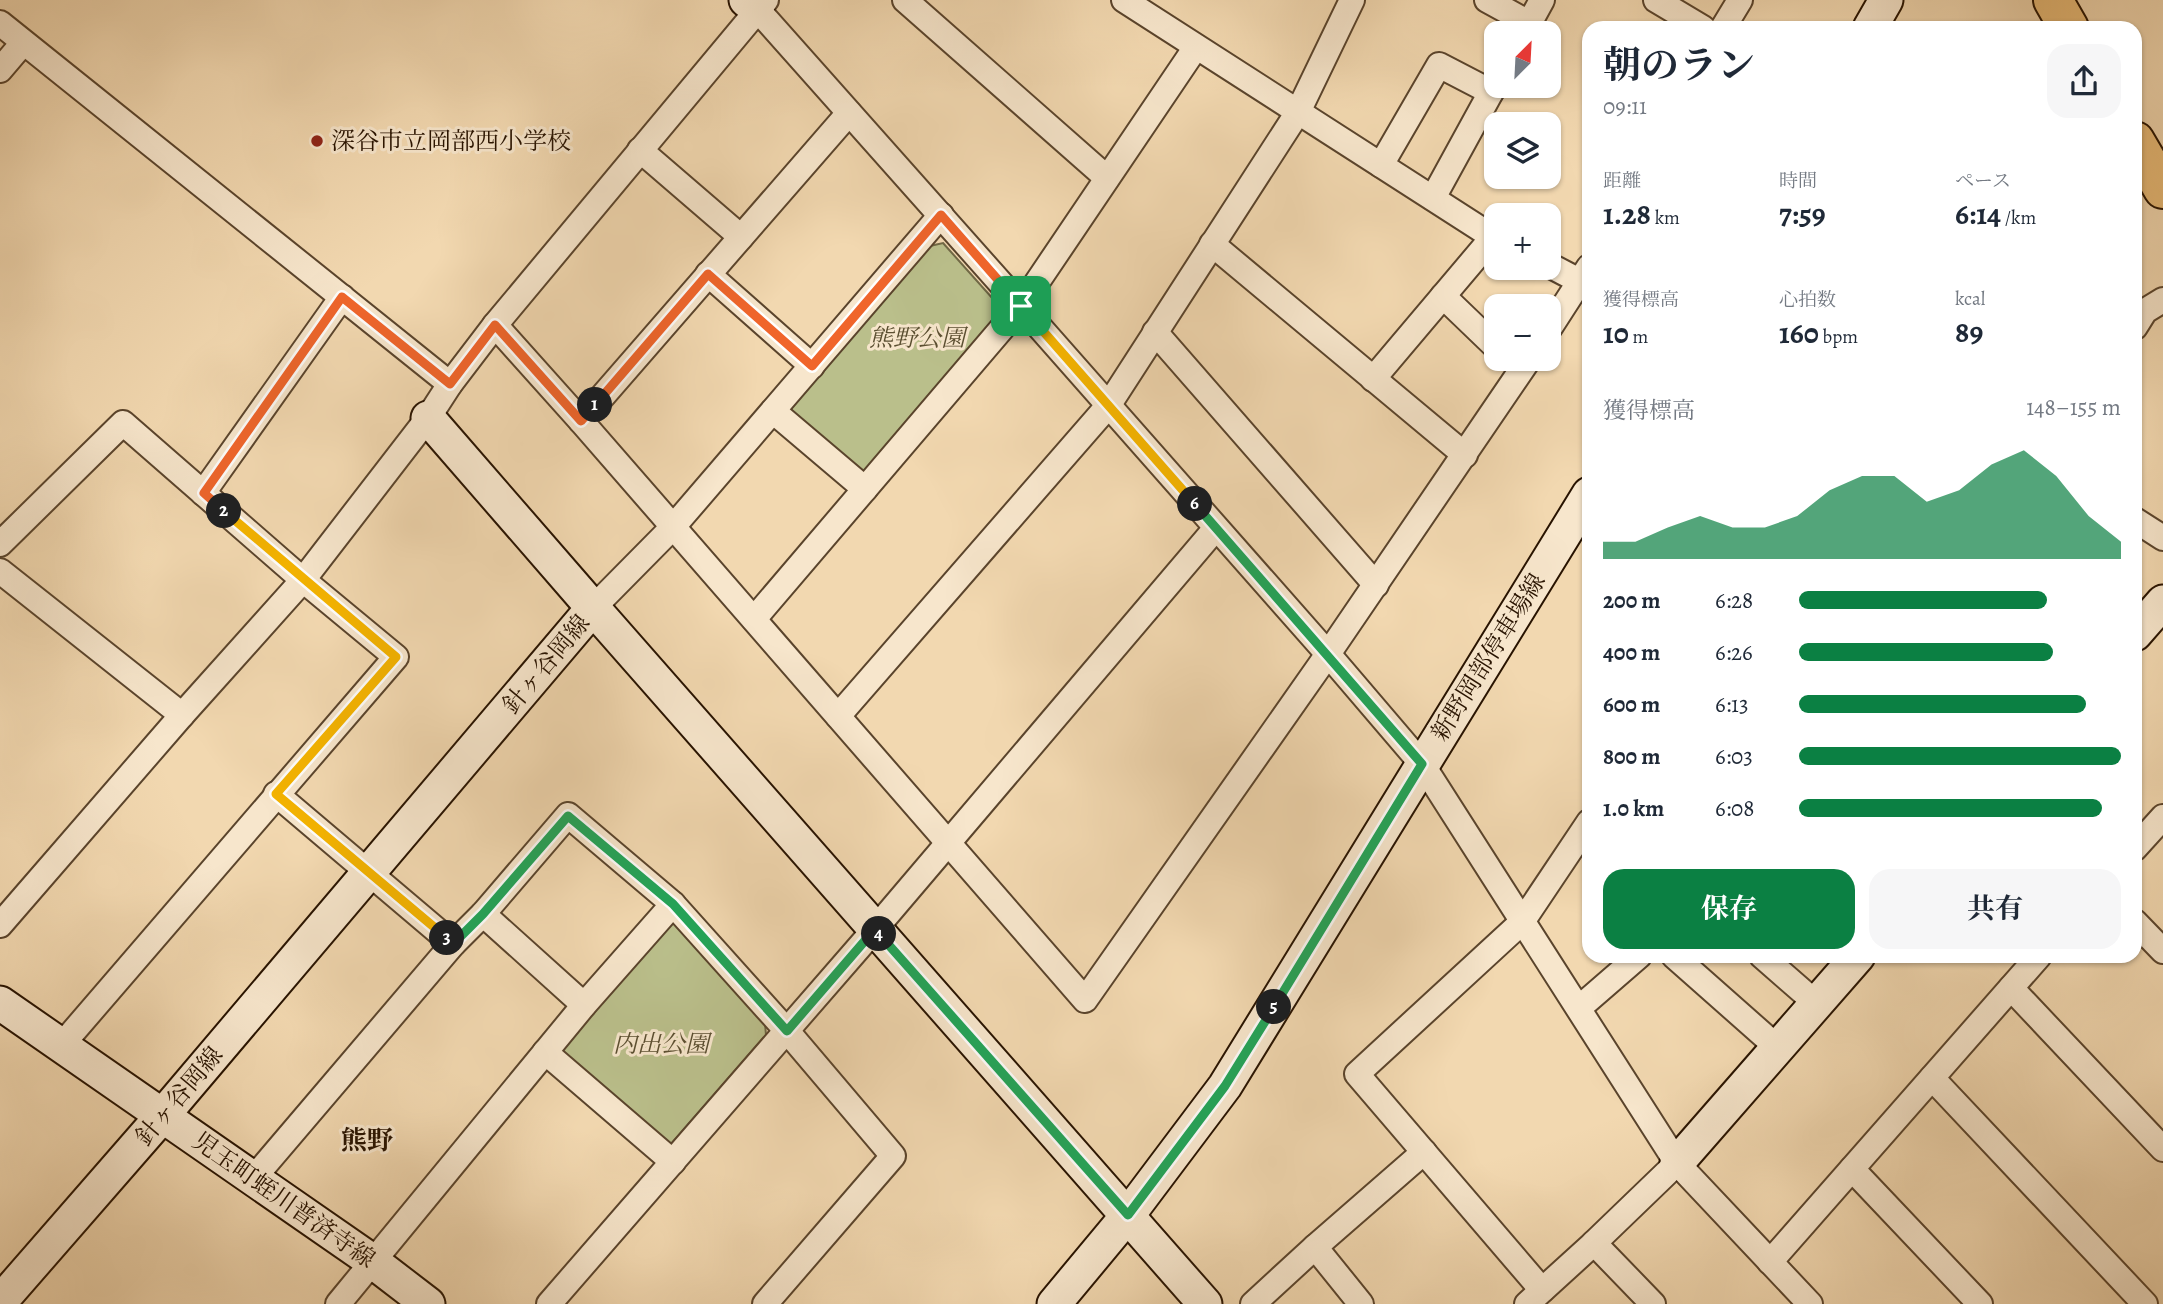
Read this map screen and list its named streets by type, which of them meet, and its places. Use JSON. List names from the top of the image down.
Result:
{
  "streets": {
    "main road": ["新野岡部停車場線", "針ヶ谷岡線", "児玉町蛭川普済寺線"]
  },
  "crossings": [
    ["新野岡部停車場線", "針ヶ谷岡線"],
    ["針ヶ谷岡線", "児玉町蛭川普済寺線"]
  ],
  "districts": ["熊野"],
  "parks": ["熊野公園", "内出公園"],
  "places": ["深谷市立岡部西小学校"],
  "north": "top right",
  "page": {
    "map_buttons": ["+", "−"],
    "heading": ["朝のラン", "09:11"],
    "stats": [
      ["距離", "1.28 km"],
      ["時間", "7:59"],
      ["ペース", "6:14 /km"],
      ["獲得標高", "10 m"],
      ["心拍数", "160 bpm"],
      ["kcal", "89"]
    ],
    "chart": ["獲得標高", "148–155 m"],
    "pins": [
      "1",
      "6",
      "2",
      "4",
      "3",
      "5"
    ],
    "list": [
      {
        "name": "200 m",
        "note": "6:28"
      },
      {
        "name": "400 m",
        "note": "6:26"
      },
      {
        "name": "600 m",
        "note": "6:13"
      },
      {
        "name": "800 m",
        "note": "6:03"
      },
      {
        "name": "1.0 km",
        "note": "6:08"
      }
    ],
    "buttons": ["保存", "共有"]
  }
}
